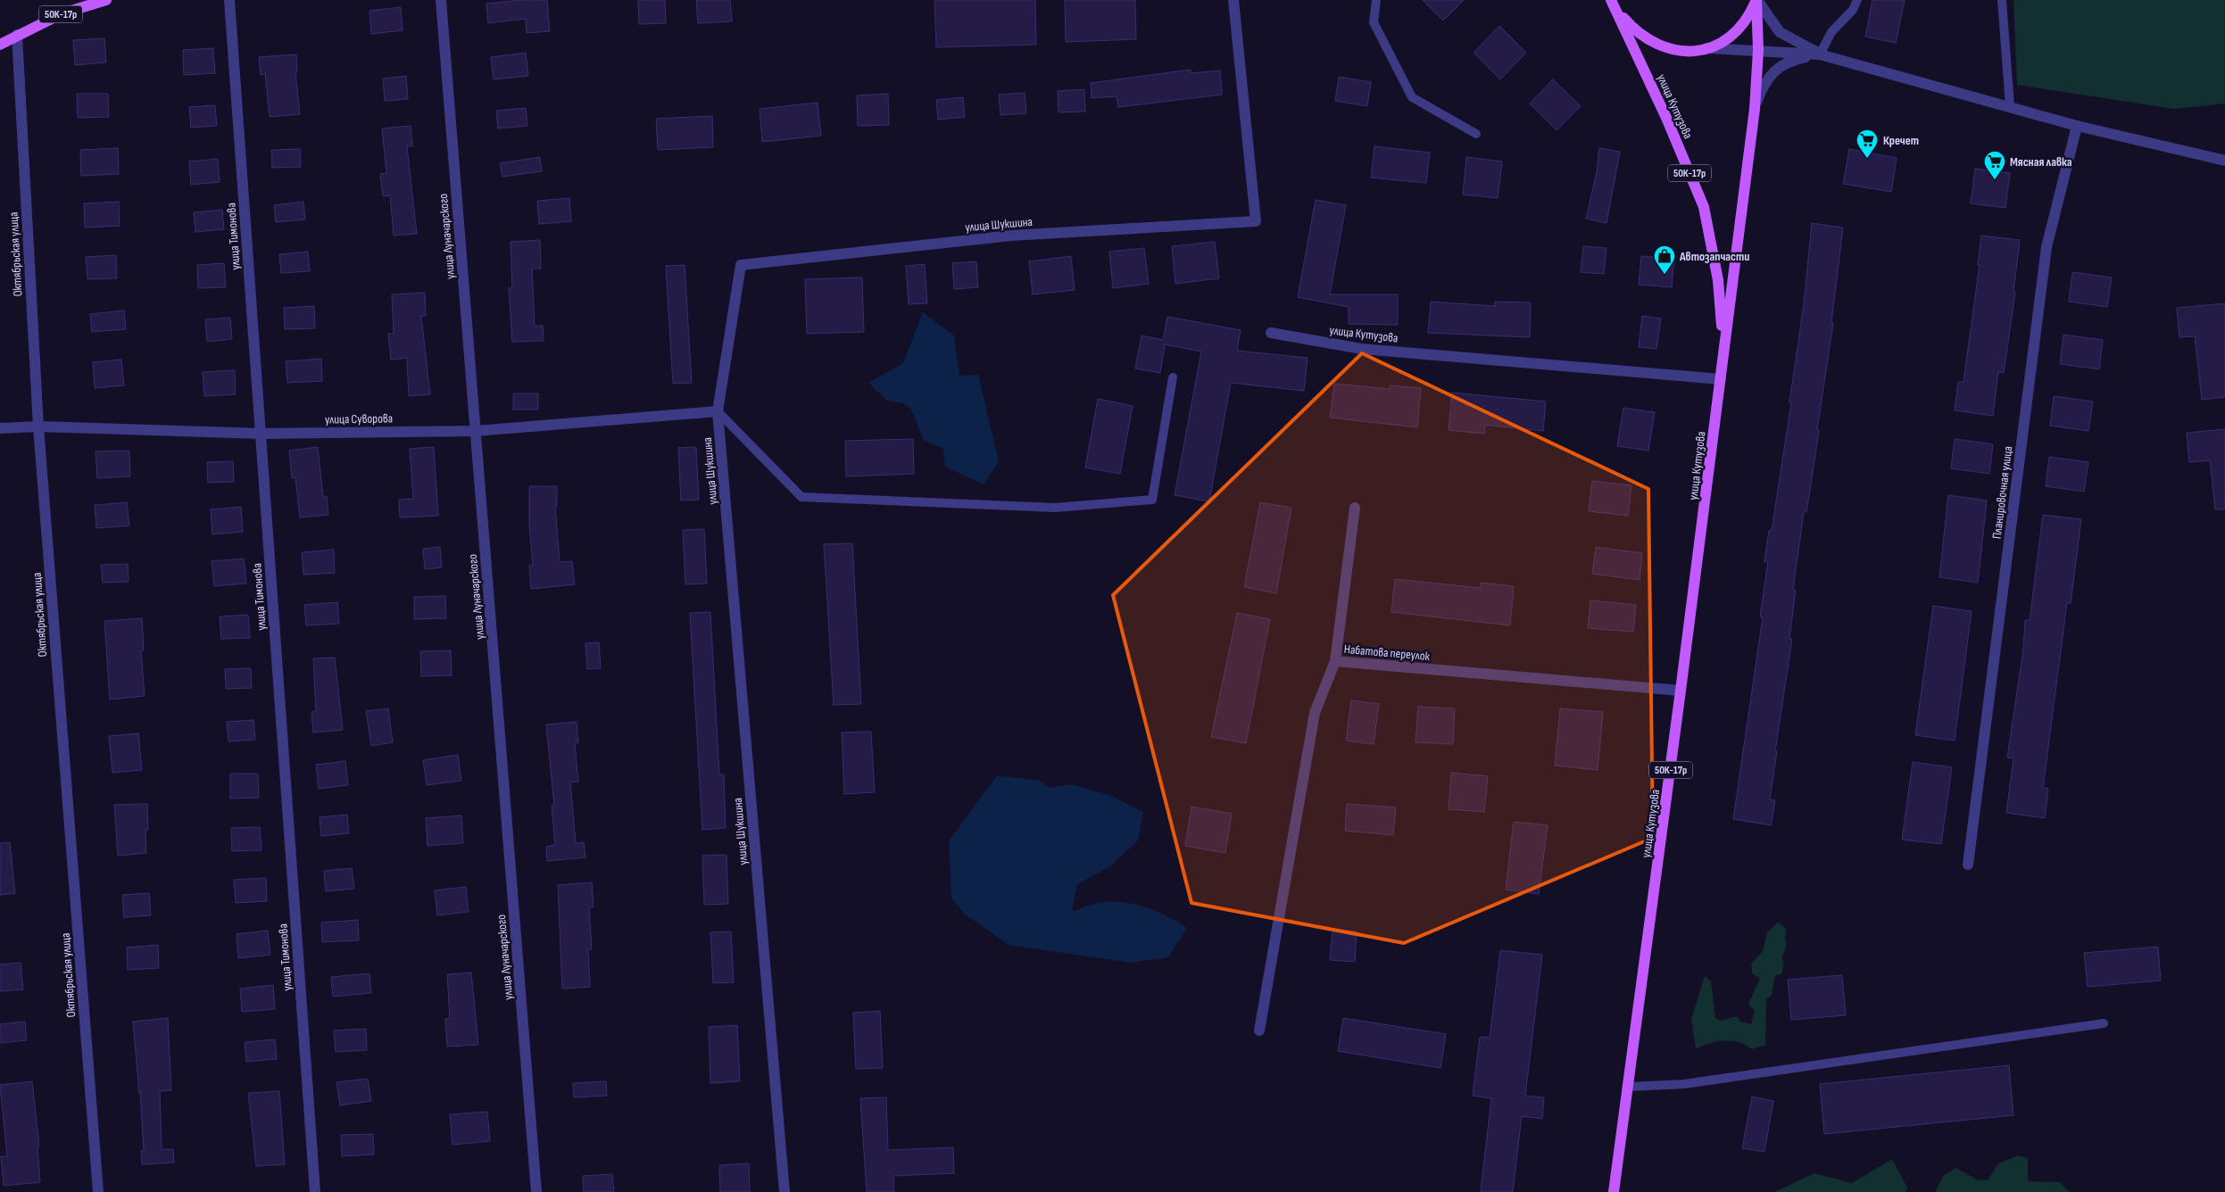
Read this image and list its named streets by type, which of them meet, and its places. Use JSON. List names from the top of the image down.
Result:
{
  "streets": {
    "main road": ["50К-17р", "улица Кутузова"],
    "street": [
      "улица Шукшина",
      "улица Тимонова",
      "улица Луначарского",
      "Октябрьская улица",
      "улица Суворова",
      "Планировочная улица",
      "Набатова переулок"
    ]
  },
  "crossings": [
    ["50К-17р", "улица Кутузова"],
    ["50К-17р", "Октябрьская улица"],
    ["улица Кутузова", "Набатова переулок"],
    ["улица Шукшина", "улица Суворова"],
    ["улица Тимонова", "улица Суворова"],
    ["улица Луначарского", "улица Суворова"],
    ["Октябрьская улица", "улица Суворова"]
  ],
  "places": {
    "supermarket": ["Кречет", "Мясная лавка"],
    "shop": ["Автозапчасти"]
  }
}
